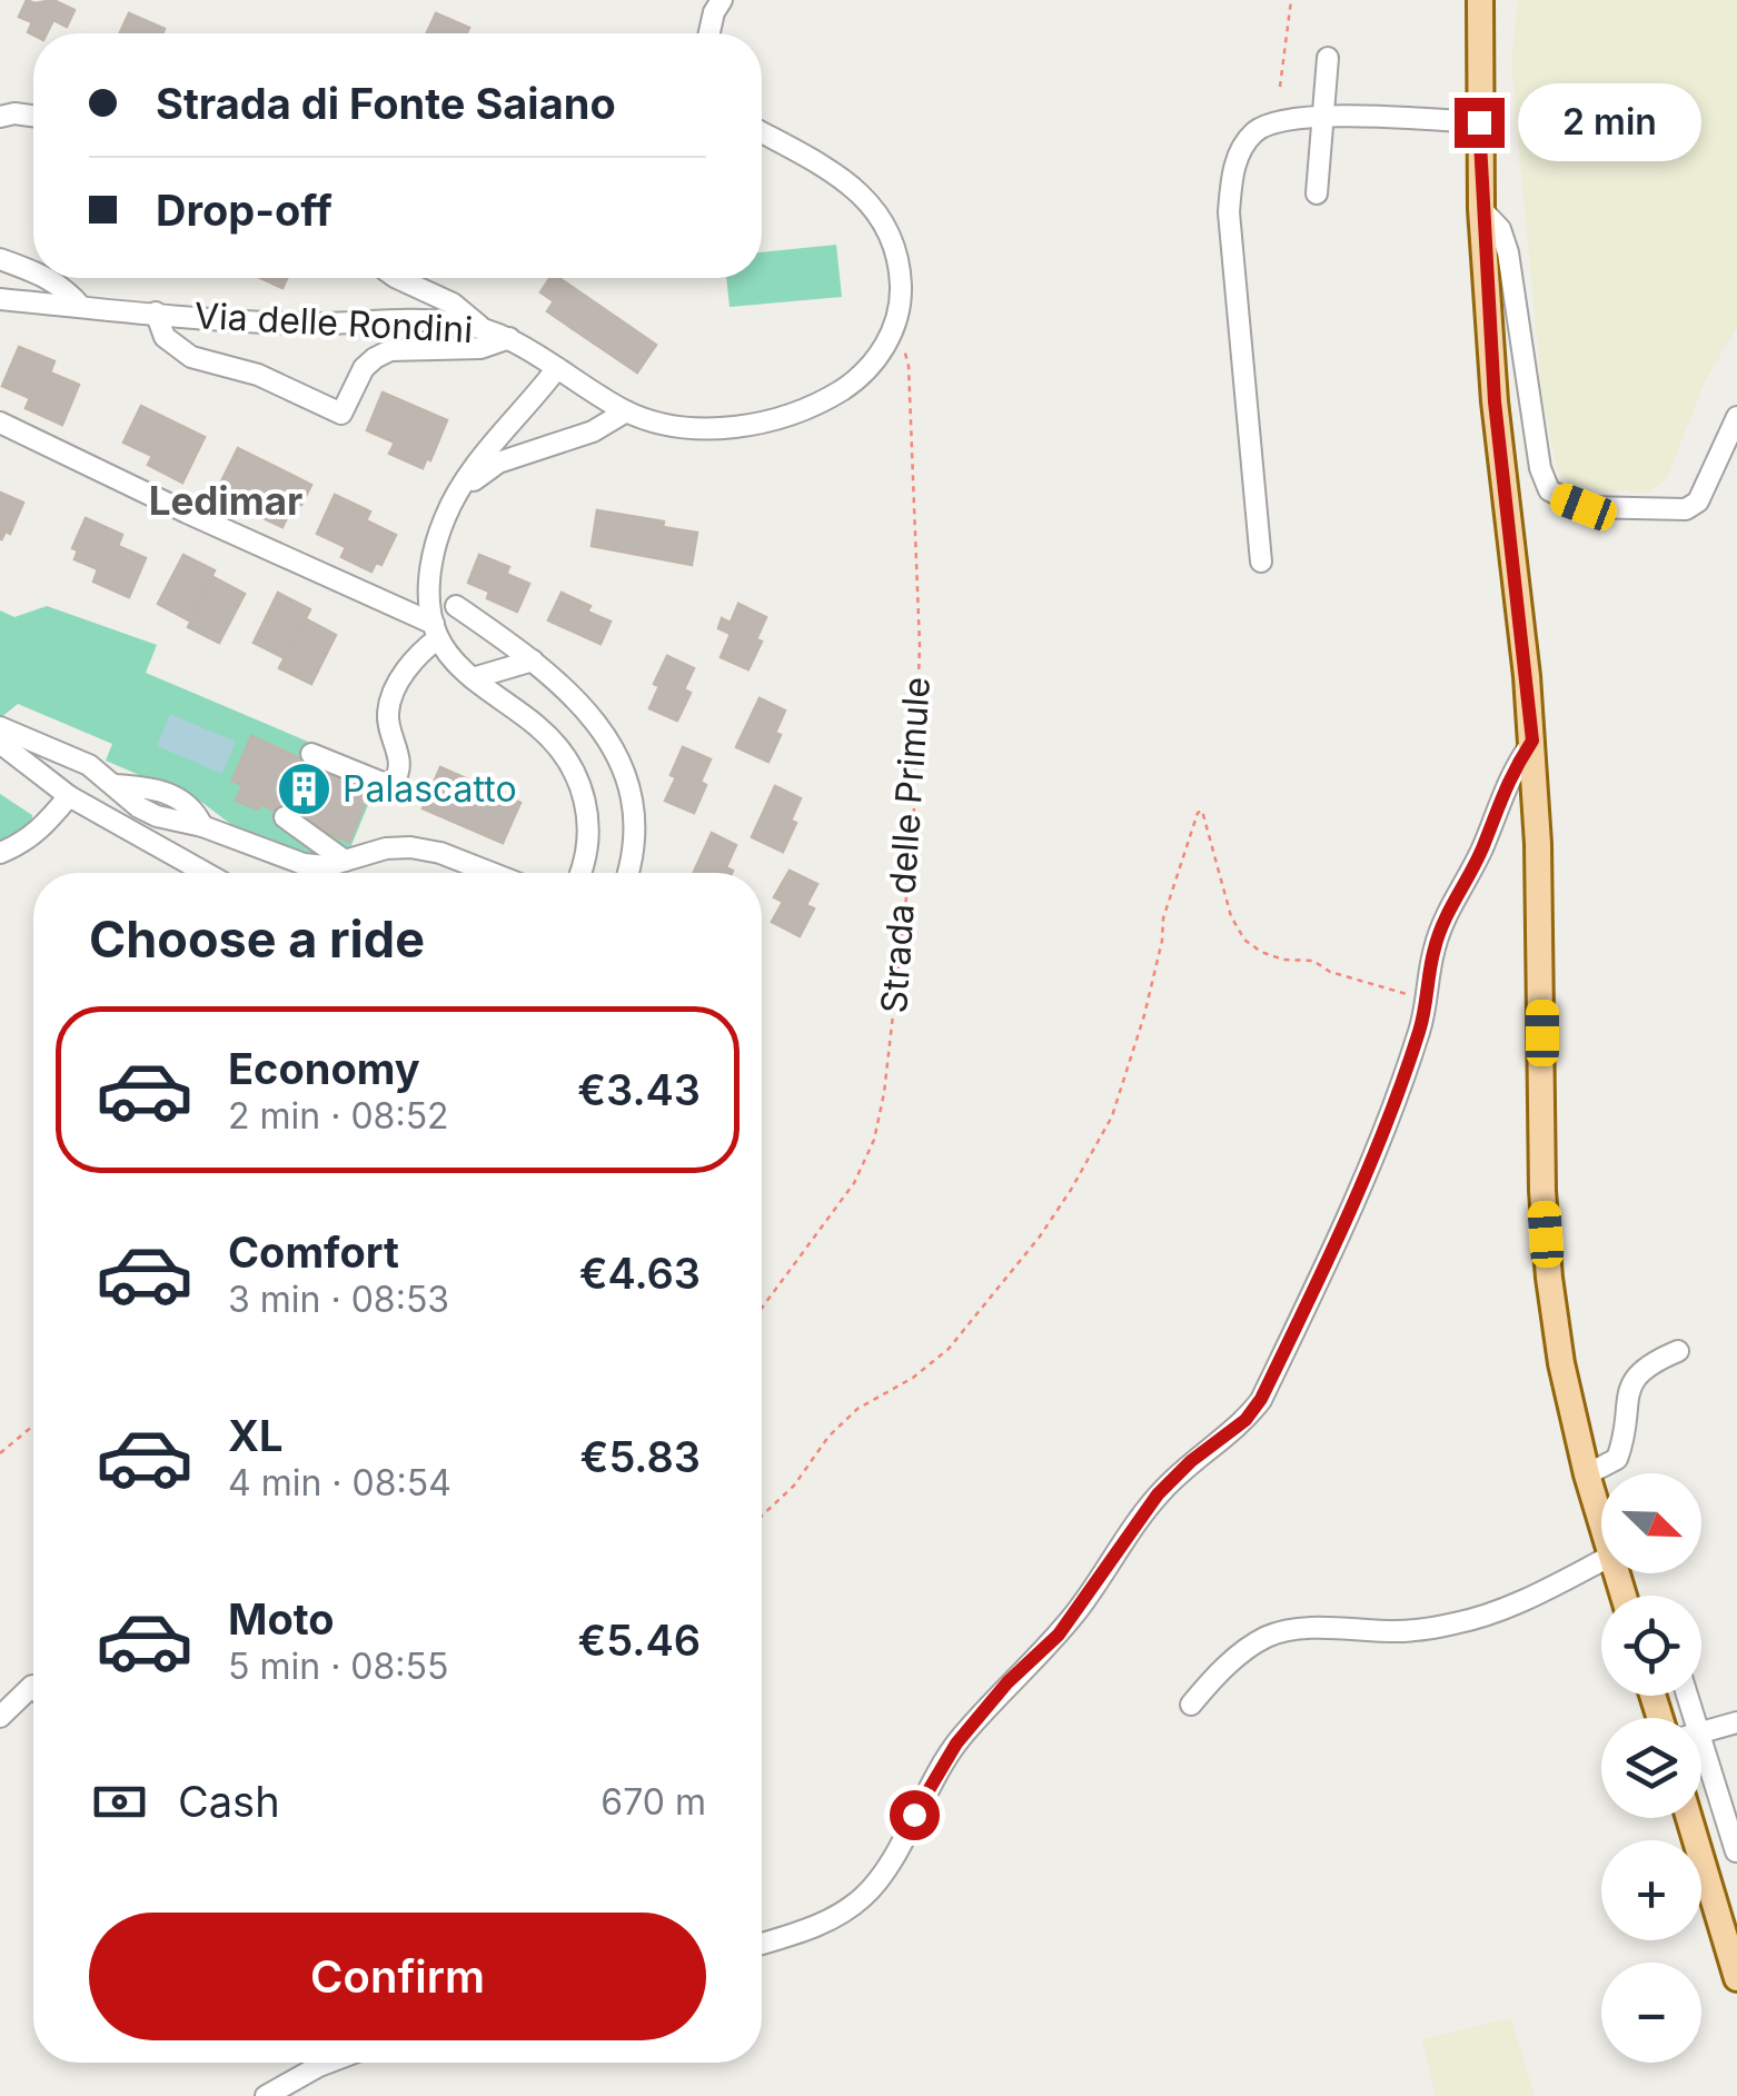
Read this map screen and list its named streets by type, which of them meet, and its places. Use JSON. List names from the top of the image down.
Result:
{
  "streets": {
    "street": ["Via delle Rondini"],
    "path": ["Strada delle Primule"]
  },
  "crossings": [
    ["Via delle Rondini", "Strada delle Primule"]
  ],
  "districts": ["Ledimar"],
  "places": {
    "building": ["Palascatto"]
  },
  "north": "bottom right",
  "page": {
    "banner": ["Strada di Fonte Saiano", "Drop-off"],
    "bubble": "2 min",
    "heading": "Choose a ride",
    "list": [
      {
        "name": "Economy",
        "note": "2 min · 08:52",
        "value": "€3.43"
      },
      {
        "name": "Comfort",
        "note": "3 min · 08:53",
        "value": "€4.63"
      },
      {
        "name": "XL",
        "note": "4 min · 08:54",
        "value": "€5.83"
      },
      {
        "name": "Moto",
        "note": "5 min · 08:55",
        "value": "€5.46"
      }
    ],
    "map_buttons": ["+", "−"],
    "pay": ["Cash", "670 m"],
    "buttons": "Confirm"
  }
}
